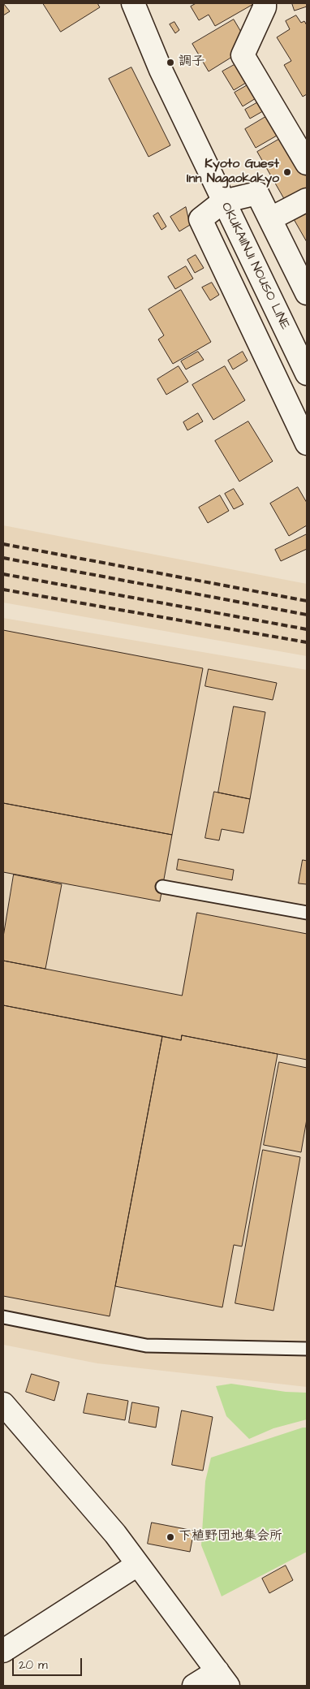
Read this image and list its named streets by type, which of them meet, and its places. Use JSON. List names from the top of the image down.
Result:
{
  "streets": {
    "street": ["OKUKAIINJI NOUSO LINE"]
  },
  "places": ["調子", "Kyoto Guest Inn Nagaokakyo", "下植野団地集会所"],
  "scale_bar": "20 m"
}
